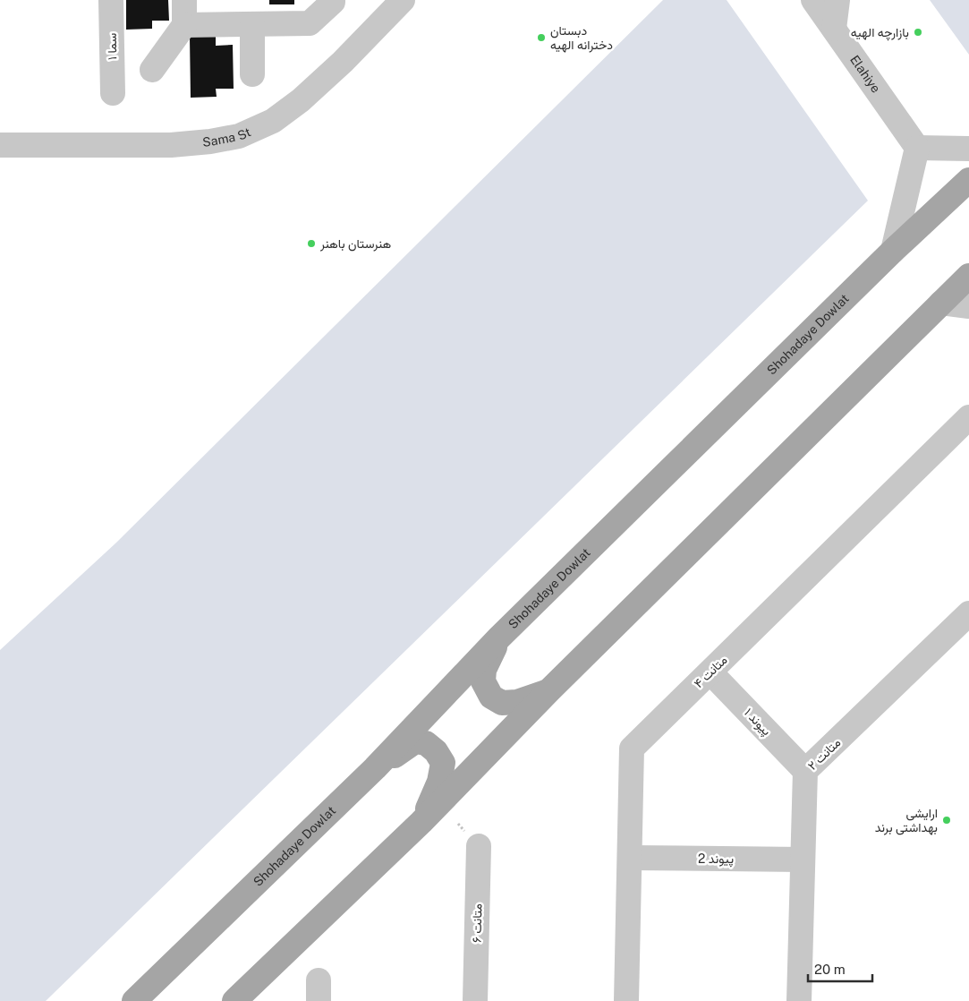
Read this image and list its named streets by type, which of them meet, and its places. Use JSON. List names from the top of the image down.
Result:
{
  "streets": {
    "main road": ["Shohadaye Dowlat"],
    "street": [
      "سما ۱",
      "Elahiye",
      "Sama St",
      "متانت ۴",
      "پیوند ۱",
      "متانت ۲",
      "پیوند 2",
      "متانت ۶"
    ]
  },
  "crossings": [
    ["متانت ۴", "پیوند ۱"],
    ["متانت ۴", "پیوند 2"],
    ["پیوند ۱", "متانت ۲"],
    ["متانت ۲", "پیوند 2"]
  ],
  "places": [
    "بازارچه الهیه",
    "دبستان دخترانه الهیه",
    "هنرستان باهنر",
    "ارایشی بهداشتی برند"
  ],
  "scale_bar": "20 m"
}
